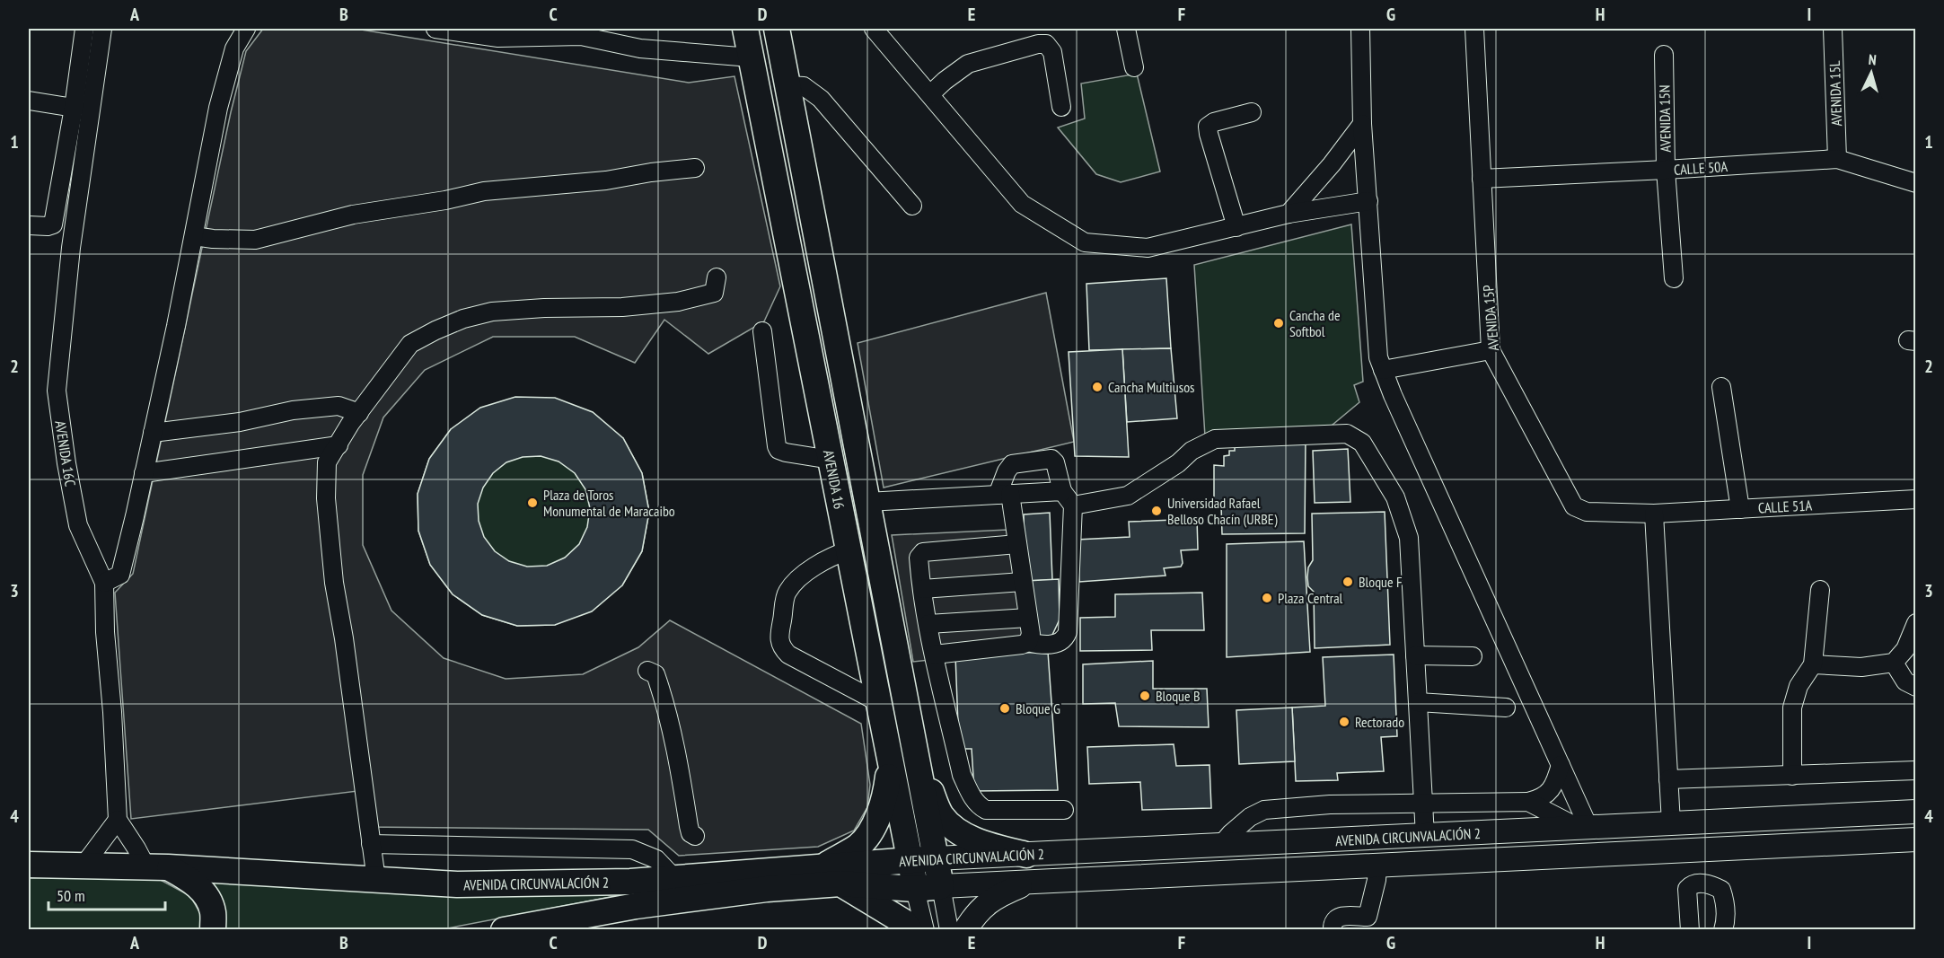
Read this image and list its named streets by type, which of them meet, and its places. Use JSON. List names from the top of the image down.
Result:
{
  "streets": {
    "highway": ["AVENIDA 16", "AVENIDA CIRCUNVALACIÓN 2"],
    "street": [
      "AVENIDA 15L",
      "AVENIDA 15N",
      "CALLE 50A",
      "AVENIDA 15P",
      "AVENIDA 16C",
      "CALLE 51A"
    ]
  },
  "crossings": [
    ["AVENIDA 15L", "CALLE 50A"],
    ["AVENIDA 15N", "CALLE 50A"],
    ["CALLE 50A", "AVENIDA 15P"],
    ["AVENIDA 15P", "CALLE 51A"],
    ["AVENIDA 16", "AVENIDA CIRCUNVALACIÓN 2"]
  ],
  "places": [
    "Cancha de Softbol",
    "Cancha Multiusos",
    "Plaza de Toros Monumental de Maracaibo",
    "Universidad Rafael Belloso Chacín (URBE)",
    "Bloque F",
    "Plaza Central",
    "Bloque B",
    "Bloque G",
    "Rectorado"
  ],
  "scale_bar": "50 m",
  "north": "top",
  "grid": {
    "columns": [
      "A",
      "B",
      "C",
      "D",
      "E",
      "F",
      "G",
      "H",
      "I"
    ],
    "rows": [
      "1",
      "2",
      "3",
      "4"
    ]
  }
}
